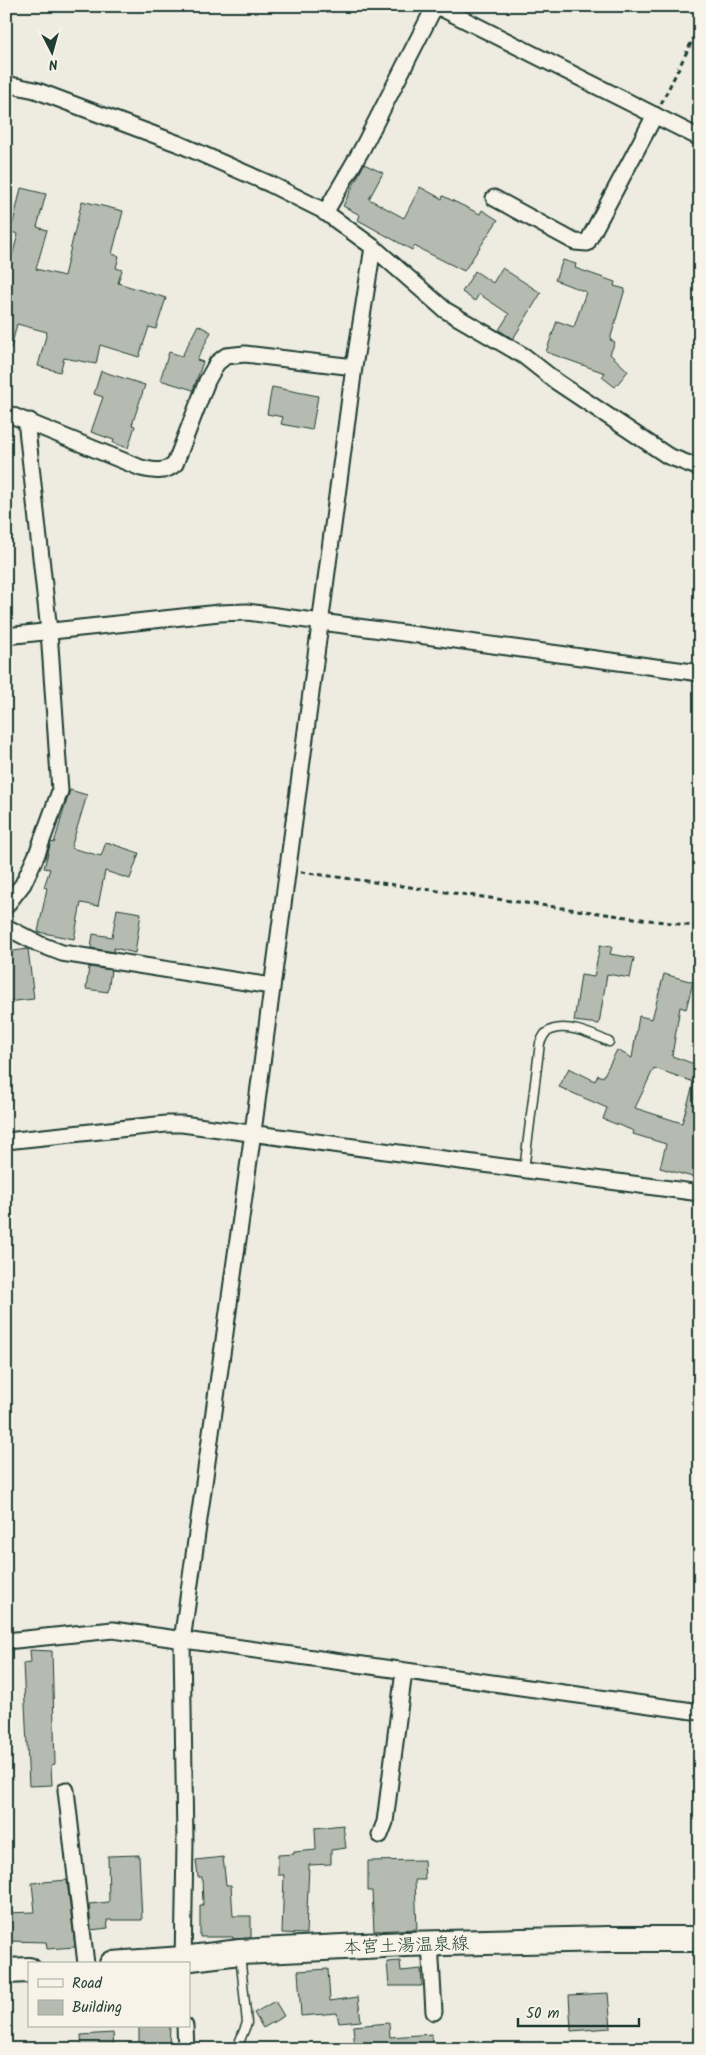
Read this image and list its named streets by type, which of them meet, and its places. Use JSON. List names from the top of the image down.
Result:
{
  "streets": {
    "main road": ["本宮土湯温泉線"]
  },
  "legend": ["Road", "Building"],
  "scale_bar": "50 m",
  "north": "bottom"
}
